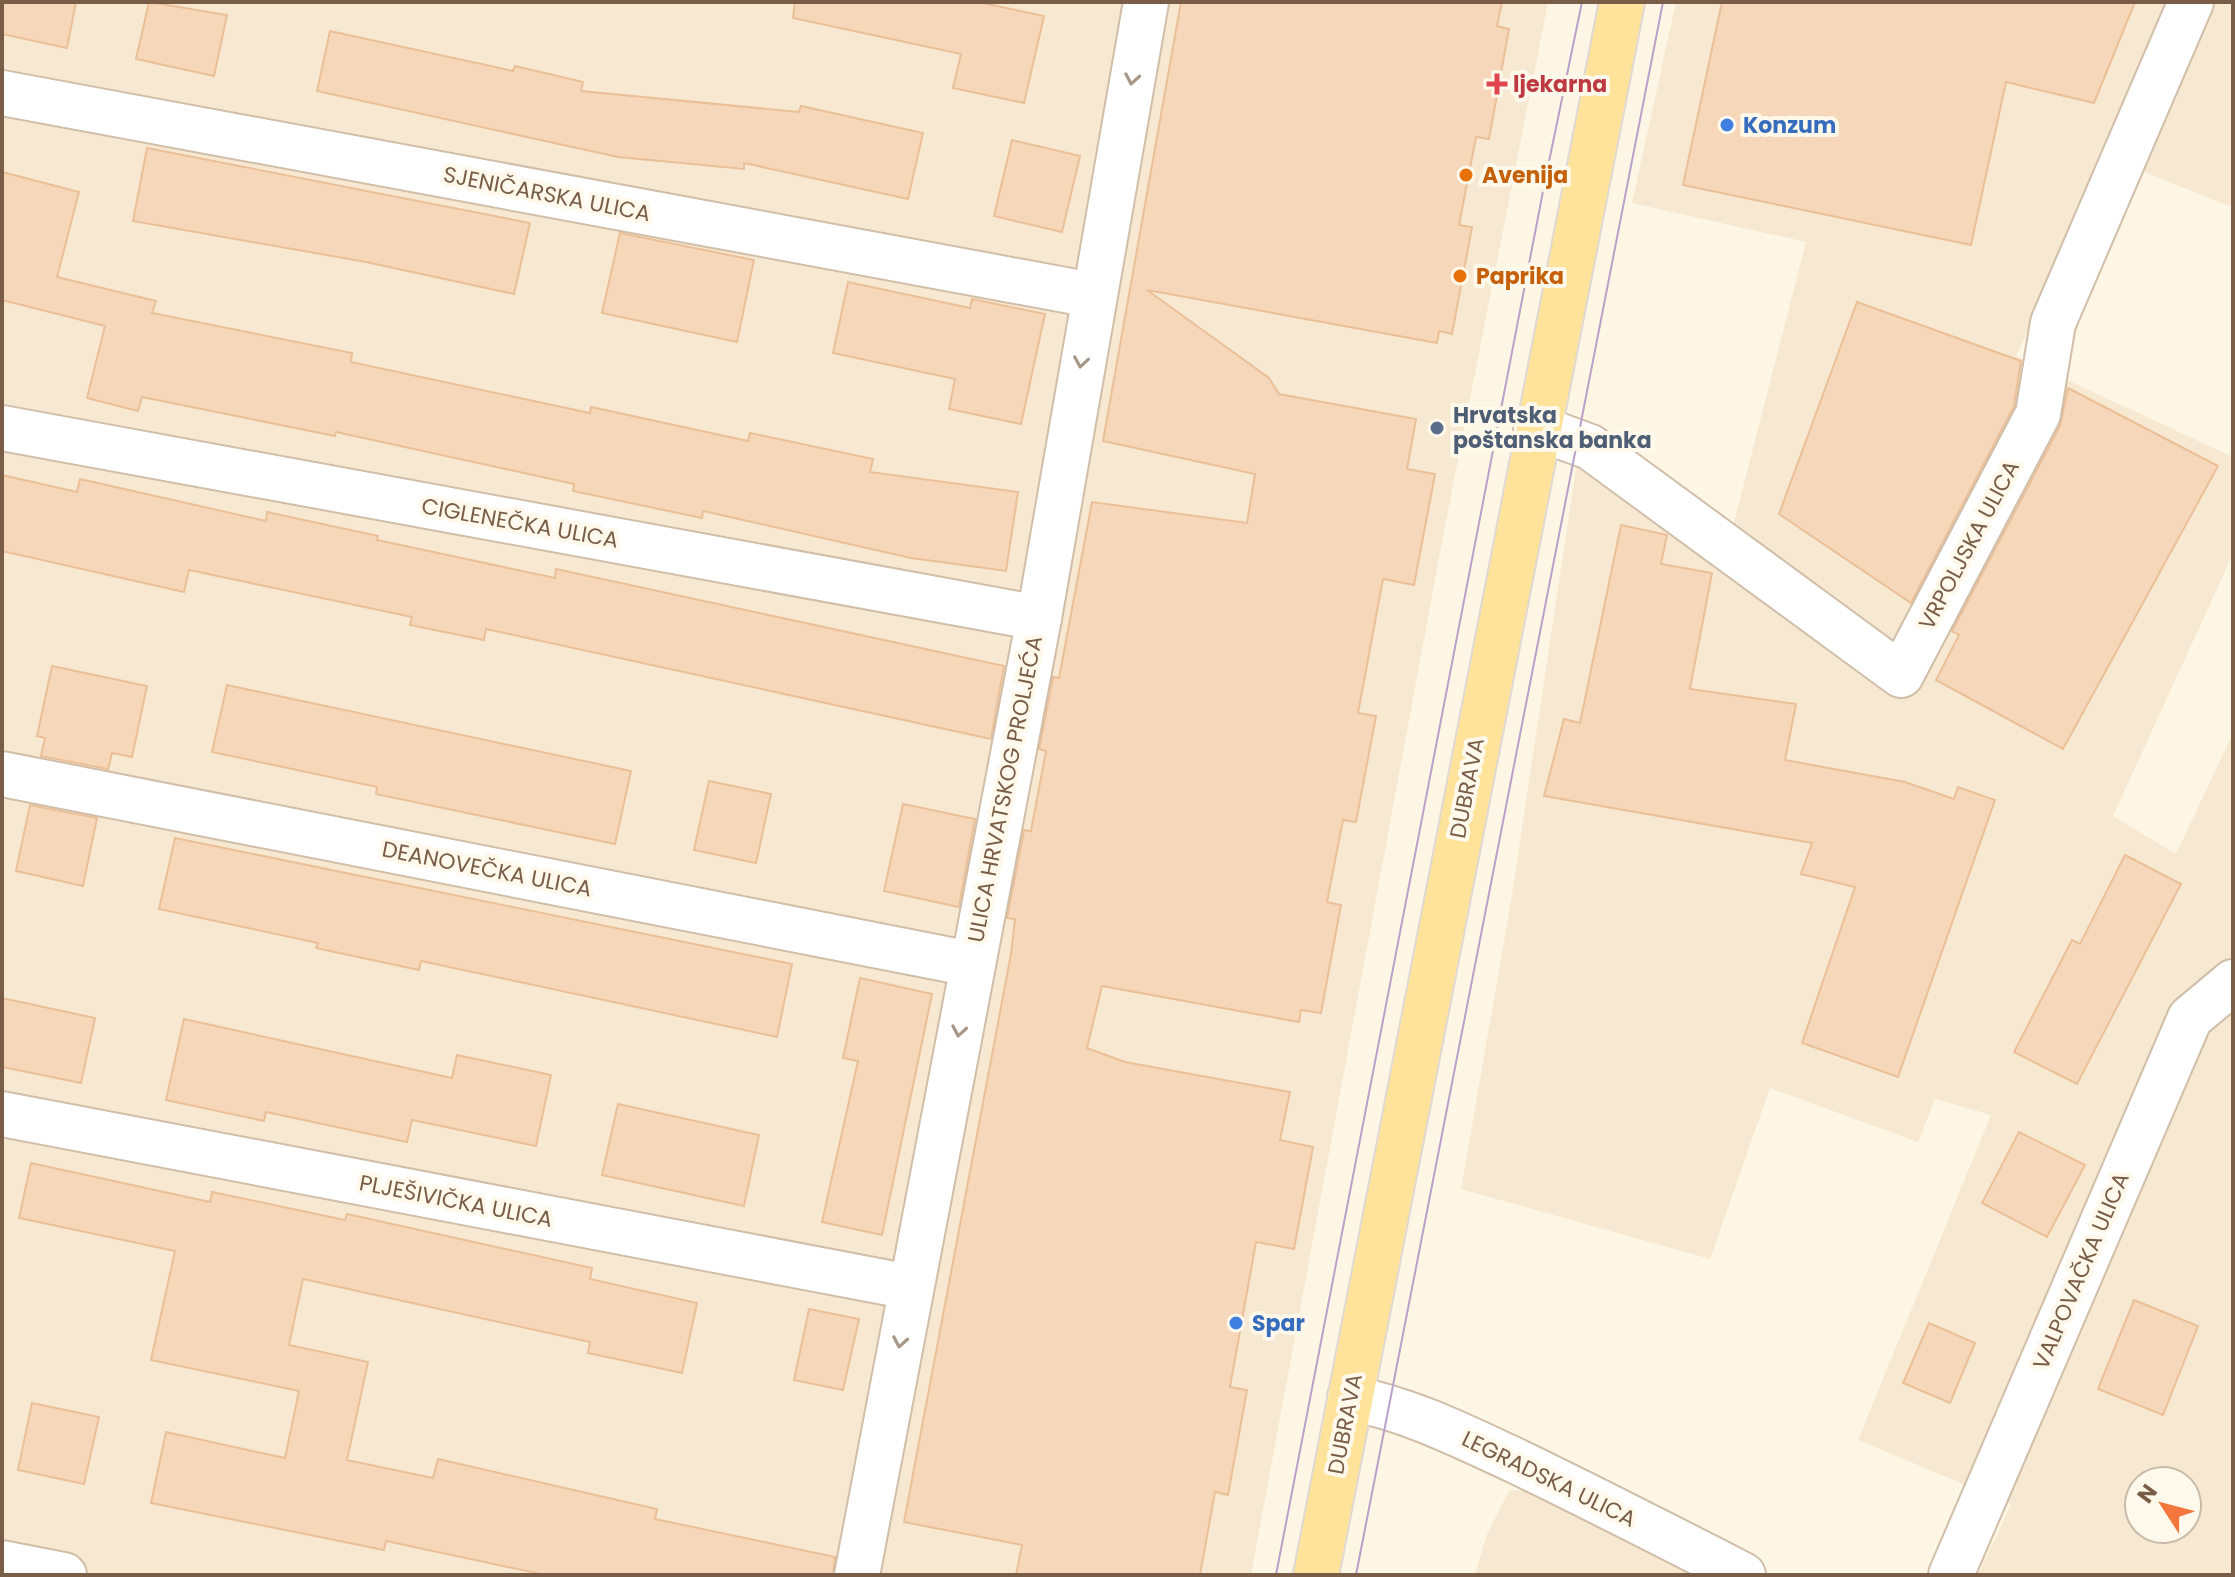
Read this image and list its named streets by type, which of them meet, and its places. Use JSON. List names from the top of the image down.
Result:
{
  "streets": {
    "main road": ["DUBRAVA"],
    "street": [
      "SJENIČARSKA ULICA",
      "CIGLENEČKA ULICA",
      "VRPOLJSKA ULICA",
      "ULICA HRVATSKOG PROLJEĆA",
      "DEANOVEČKA ULICA",
      "PLJEŠIVIČKA ULICA",
      "VALPOVAČKA ULICA",
      "LEGRADSKA ULICA"
    ]
  },
  "crossings": [
    ["SJENIČARSKA ULICA", "ULICA HRVATSKOG PROLJEĆA"],
    ["CIGLENEČKA ULICA", "ULICA HRVATSKOG PROLJEĆA"],
    ["VRPOLJSKA ULICA", "DUBRAVA"],
    ["DUBRAVA", "LEGRADSKA ULICA"],
    ["ULICA HRVATSKOG PROLJEĆA", "DEANOVEČKA ULICA"],
    ["ULICA HRVATSKOG PROLJEĆA", "PLJEŠIVIČKA ULICA"]
  ],
  "one_way": ["ULICA HRVATSKOG PROLJEĆA"],
  "places": {
    "health": ["ljekarna"],
    "other": [
      "Konzum",
      "Avenija",
      "Paprika",
      "Hrvatska poštanska banka",
      "Spar"
    ]
  },
  "north": "top left"
}
